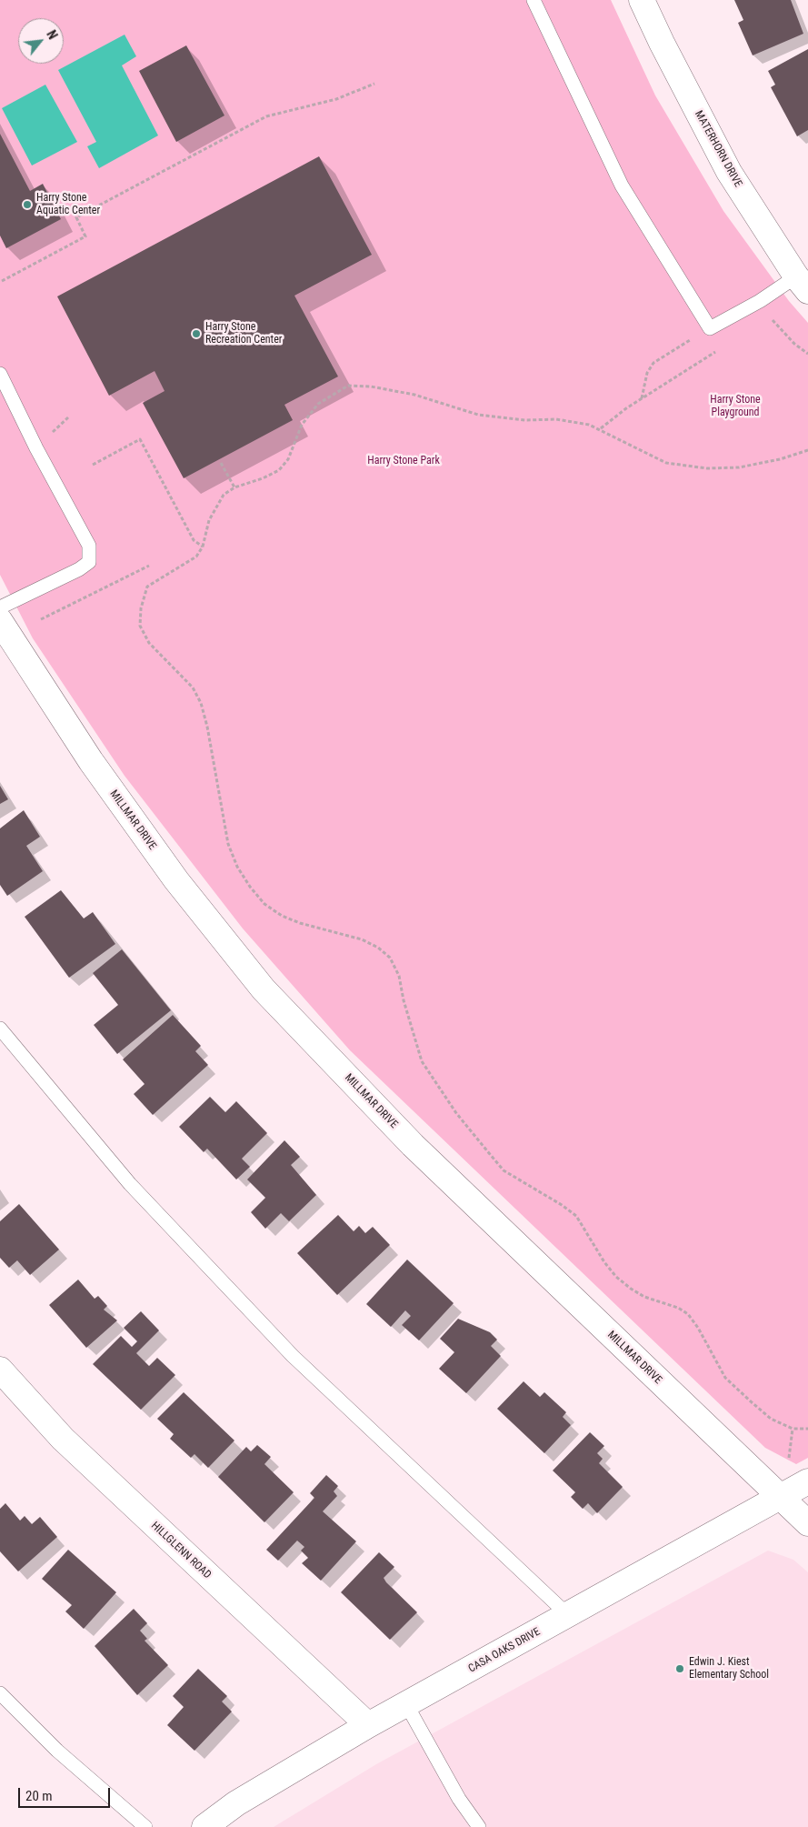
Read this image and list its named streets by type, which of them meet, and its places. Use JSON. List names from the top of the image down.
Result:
{
  "streets": {
    "street": [
      "MATERHORN DRIVE",
      "MILLMAR DRIVE",
      "HILLGLENN ROAD",
      "CASA OAKS DRIVE"
    ]
  },
  "crossings": [
    ["MILLMAR DRIVE", "CASA OAKS DRIVE"],
    ["HILLGLENN ROAD", "CASA OAKS DRIVE"]
  ],
  "parks": ["Harry Stone Playground", "Harry Stone Park"],
  "places": ["Harry Stone Aquatic Center", "Harry Stone Recreation Center", "Edwin J. Kiest Elementary School"],
  "scale_bar": "20 m",
  "north": "top right"
}
